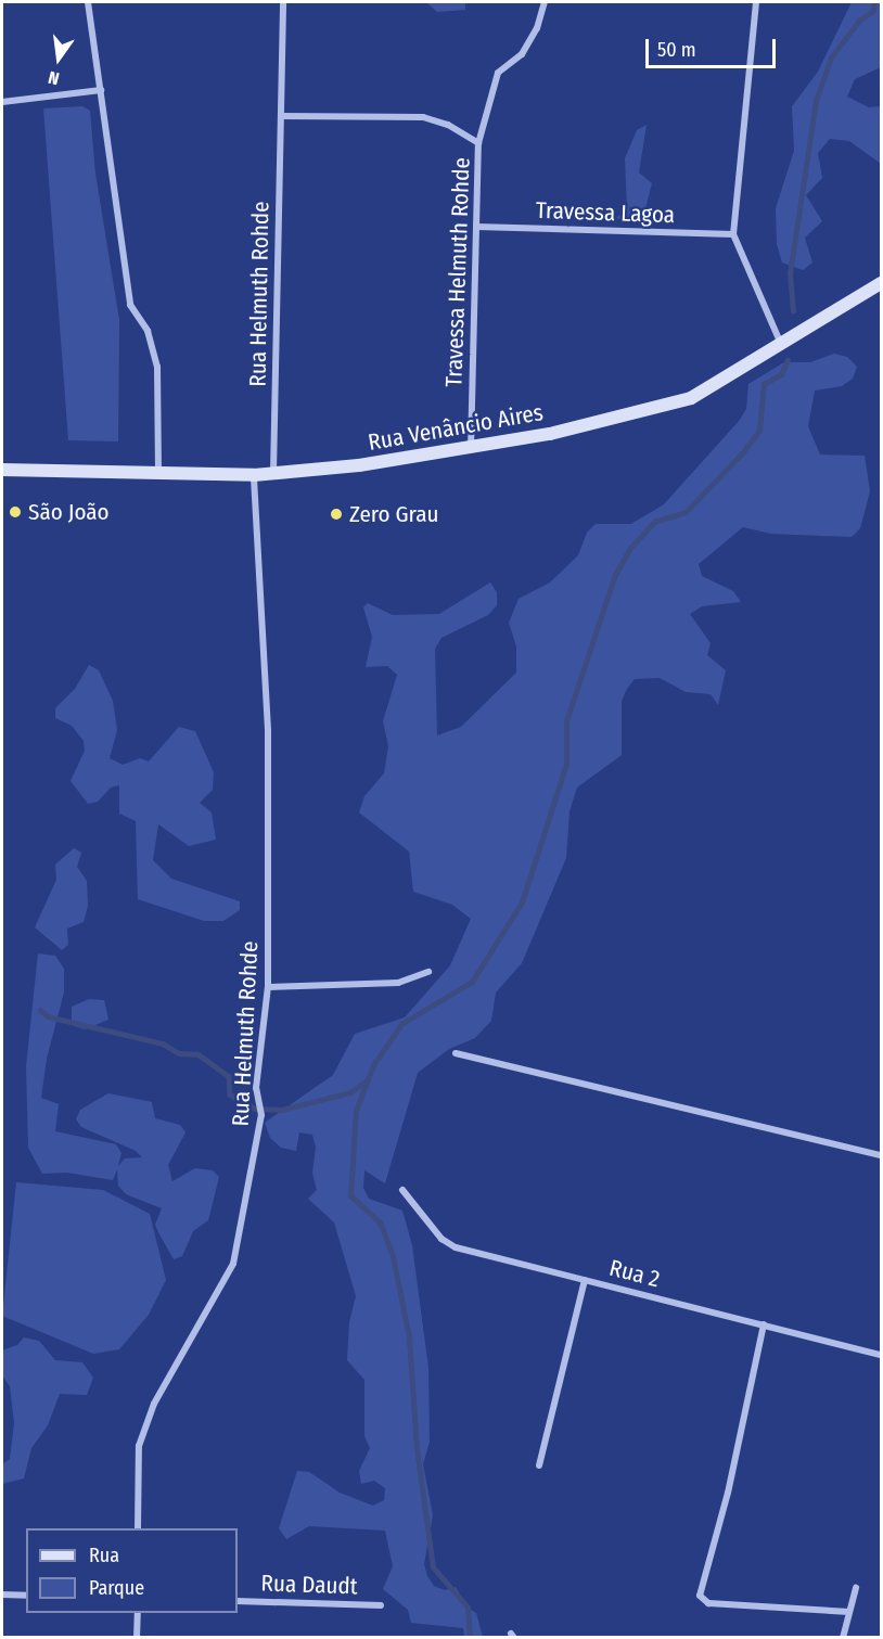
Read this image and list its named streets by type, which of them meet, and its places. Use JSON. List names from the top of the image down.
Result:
{
  "streets": {
    "street": [
      "Travessa Lagoa",
      "Travessa Helmuth Rohde",
      "Rua Helmuth Rohde",
      "Rua Venâncio Aires",
      "Rua 2",
      "Rua Daudt"
    ]
  },
  "crossings": [
    ["Travessa Lagoa", "Travessa Helmuth Rohde"],
    ["Travessa Helmuth Rohde", "Rua Helmuth Rohde"],
    ["Travessa Helmuth Rohde", "Rua Venâncio Aires"],
    ["Rua Helmuth Rohde", "Rua Venâncio Aires"]
  ],
  "places": ["São João", "Zero Grau"],
  "legend": ["Rua", "Parque"],
  "scale_bar": "50 m",
  "north": "bottom"
}
